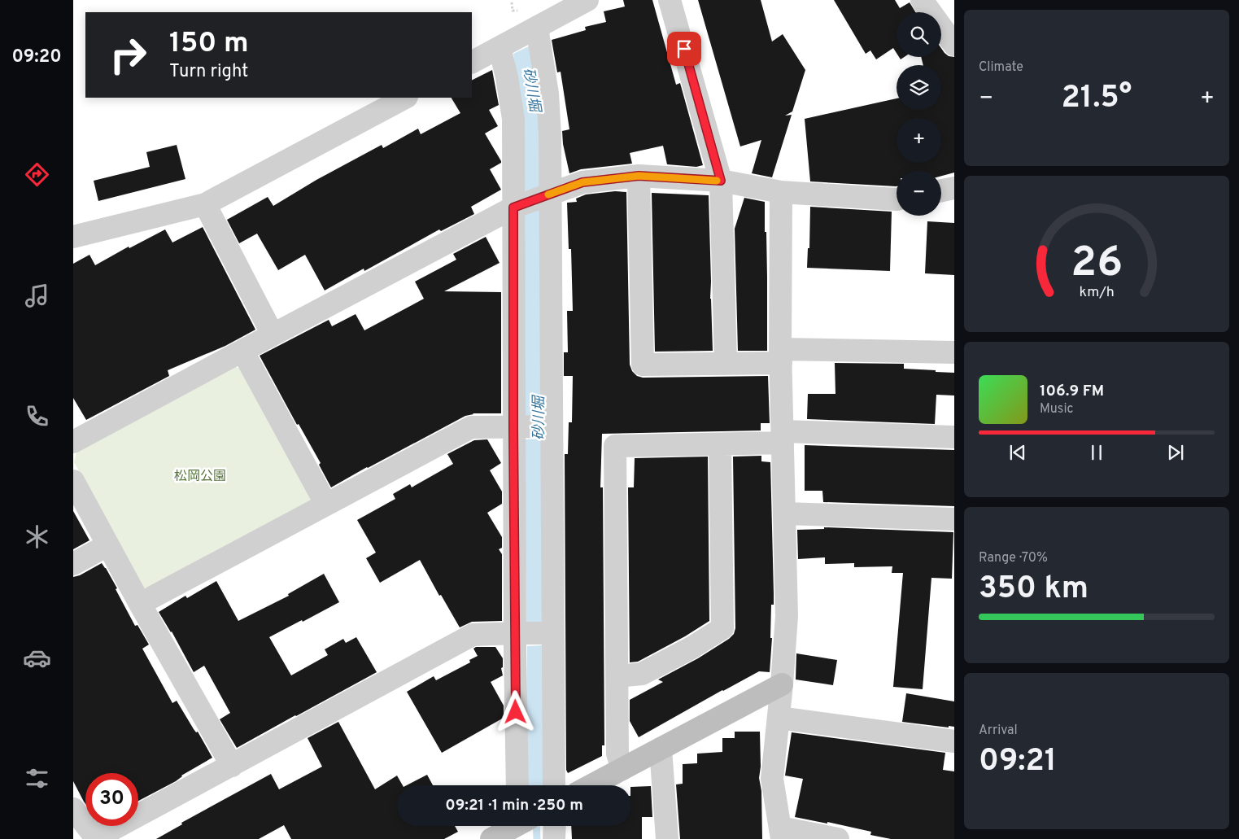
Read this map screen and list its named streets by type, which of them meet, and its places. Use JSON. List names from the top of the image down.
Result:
{
  "water": ["砂川堀"],
  "parks": ["松岡公園"],
  "page": {
    "tabs": "09:20",
    "tile": [
      "Climate",
      ["Range · 70%", "350 km"],
      ["Arrival", "09:21"]
    ],
    "map_buttons": ["+", "−"],
    "turn": ["150 m", "Turn right"],
    "heat": ["−", "21.5°", "+"],
    "song": ["106.9 FM", "Music"],
    "limit": "30",
    "trip": "09:21 · 1 min · 250 m",
    "gauge": ["26", "km/h"]
  }
}
